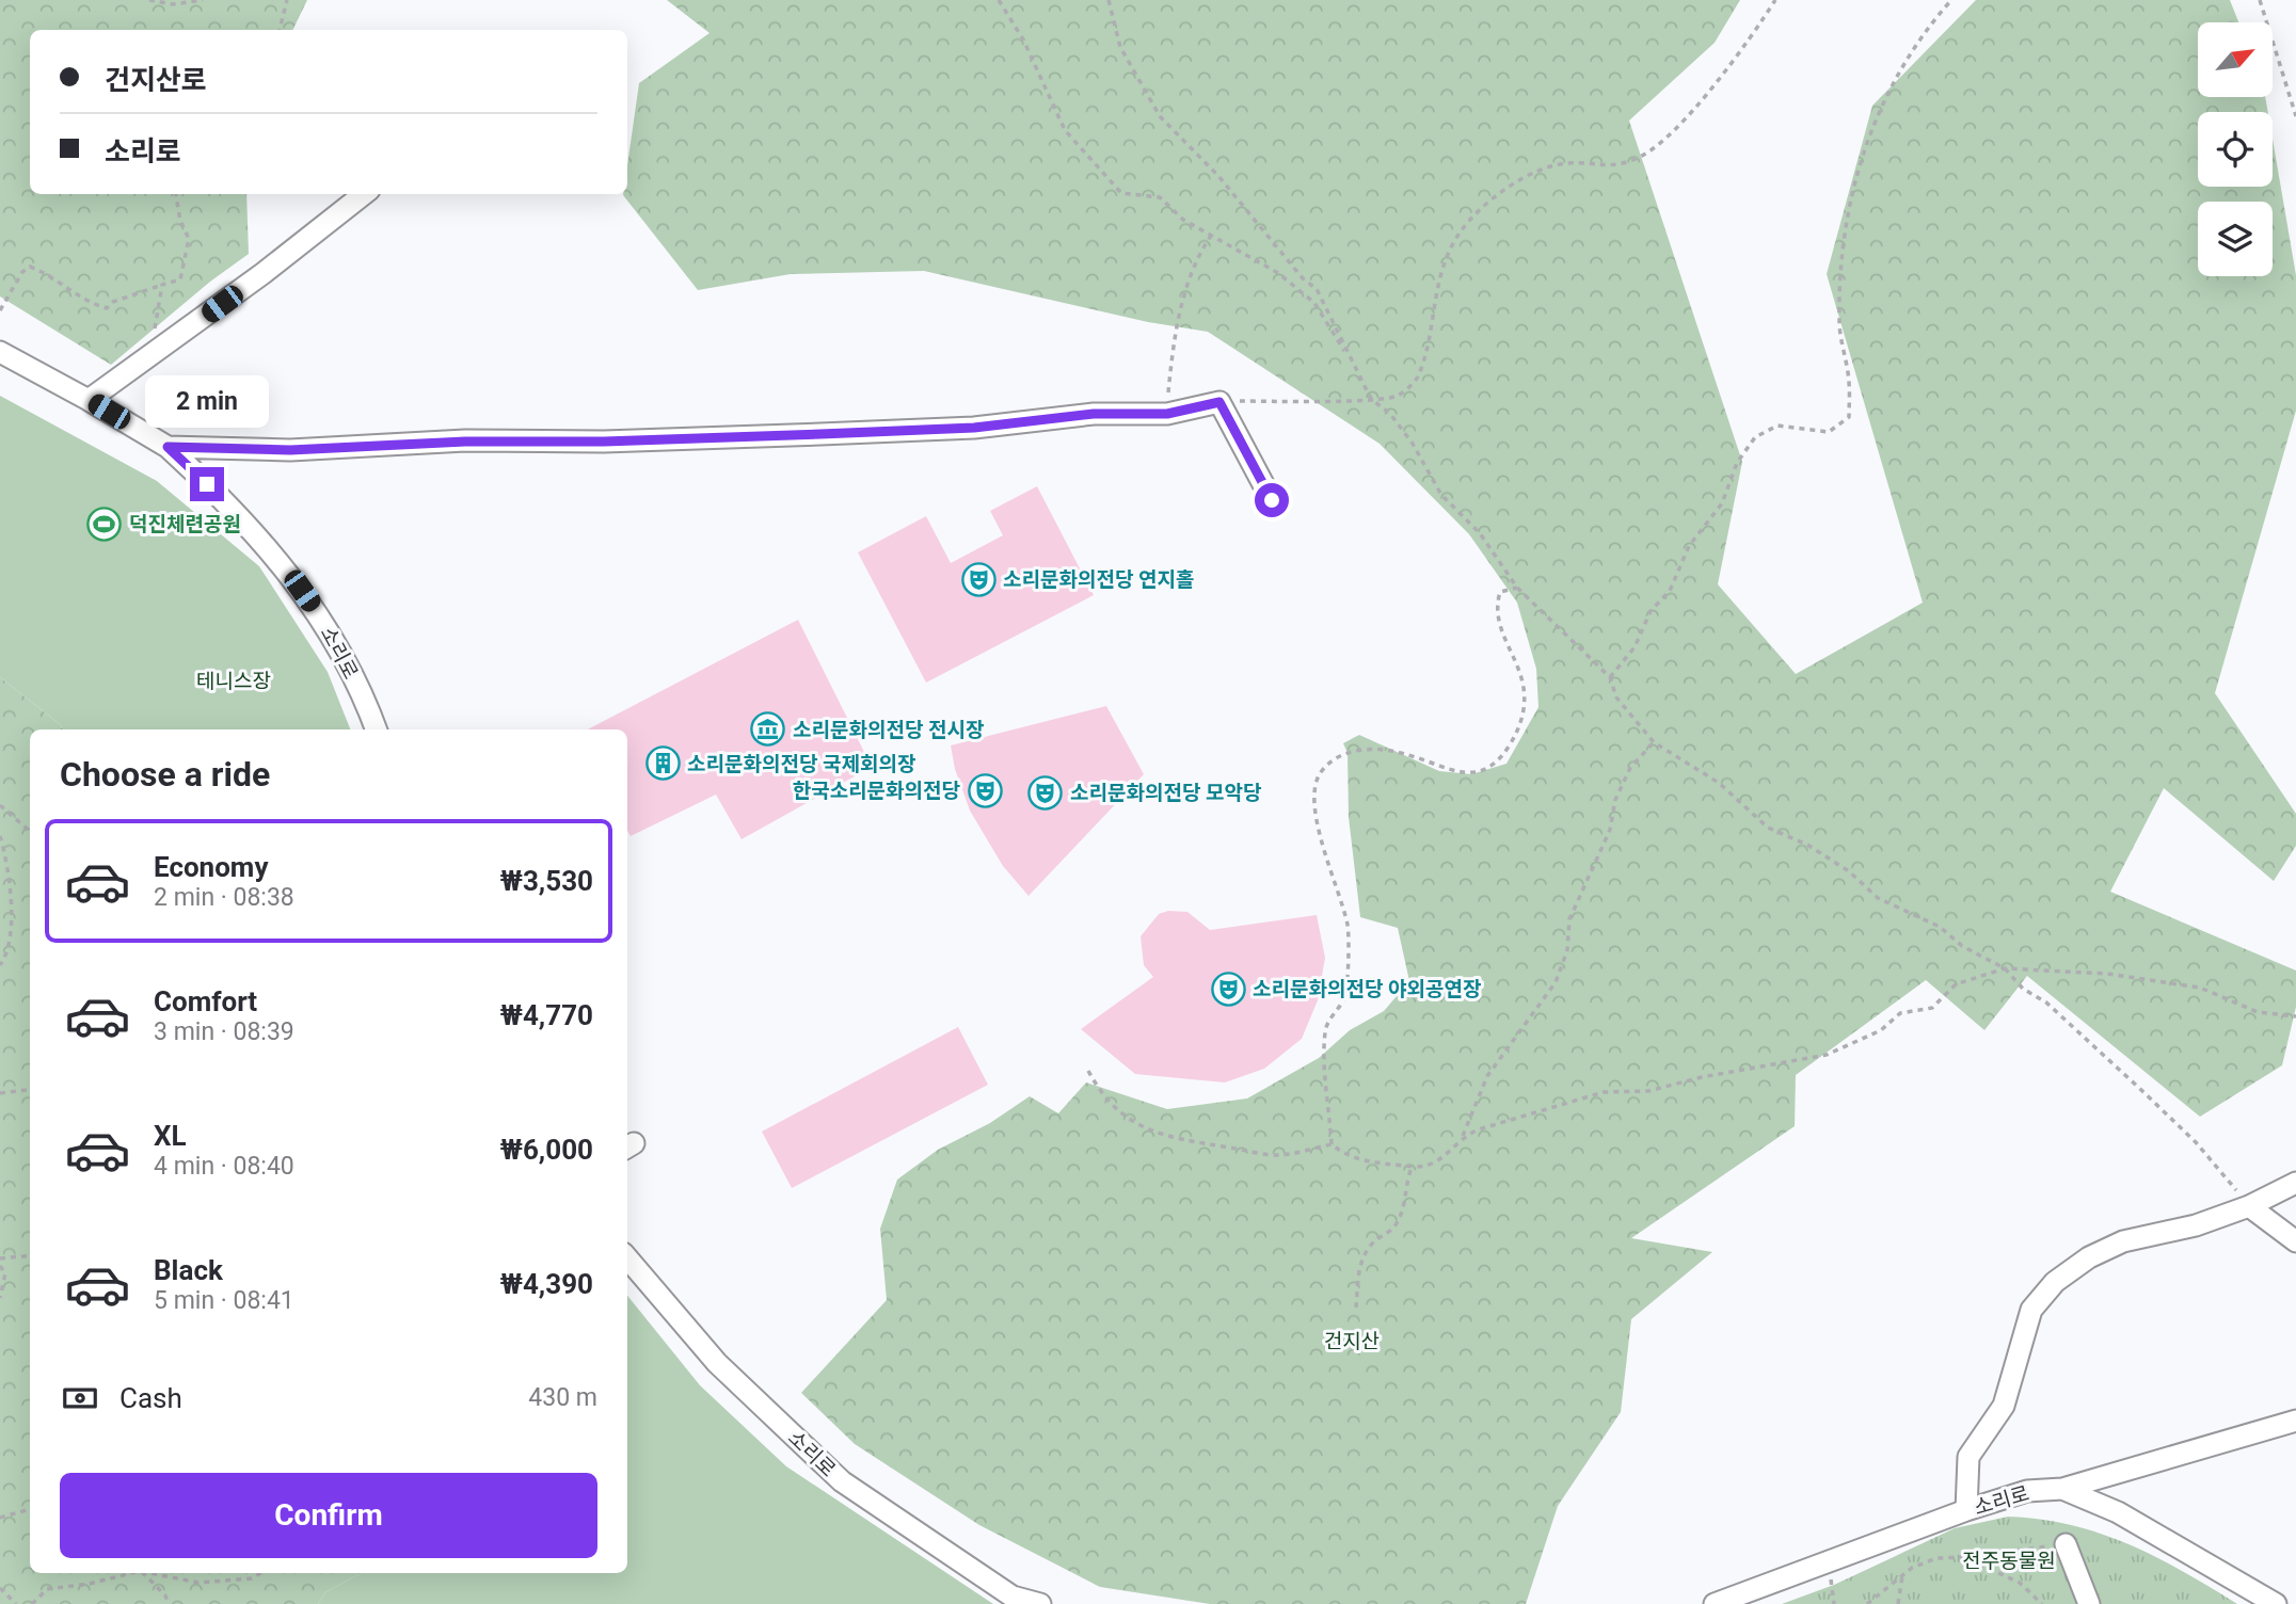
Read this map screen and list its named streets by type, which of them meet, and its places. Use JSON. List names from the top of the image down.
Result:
{
  "streets": {
    "street": ["소리로"]
  },
  "parks": ["테니스장", "건지산", "전주동물원"],
  "places": {
    "sports": ["덕진체련공원"],
    "theatre": [
      "소리문화의전당 연지홀",
      "한국소리문화의전당",
      "소리문화의전당 모악당",
      "소리문화의전당 야외공연장"
    ],
    "museum": ["소리문화의전당 전시장"],
    "building": ["소리문화의전당 국제회의장"]
  },
  "north": "top right",
  "page": {
    "banner": ["건지산로", "소리로"],
    "bubble": "2 min",
    "heading": "Choose a ride",
    "list": [
      {
        "name": "Economy",
        "note": "2 min · 08:38",
        "value": "₩3,530"
      },
      {
        "name": "Comfort",
        "note": "3 min · 08:39",
        "value": "₩4,770"
      },
      {
        "name": "XL",
        "note": "4 min · 08:40",
        "value": "₩6,000"
      },
      {
        "name": "Black",
        "note": "5 min · 08:41",
        "value": "₩4,390"
      }
    ],
    "pay": ["Cash", "430 m"],
    "buttons": "Confirm"
  }
}
